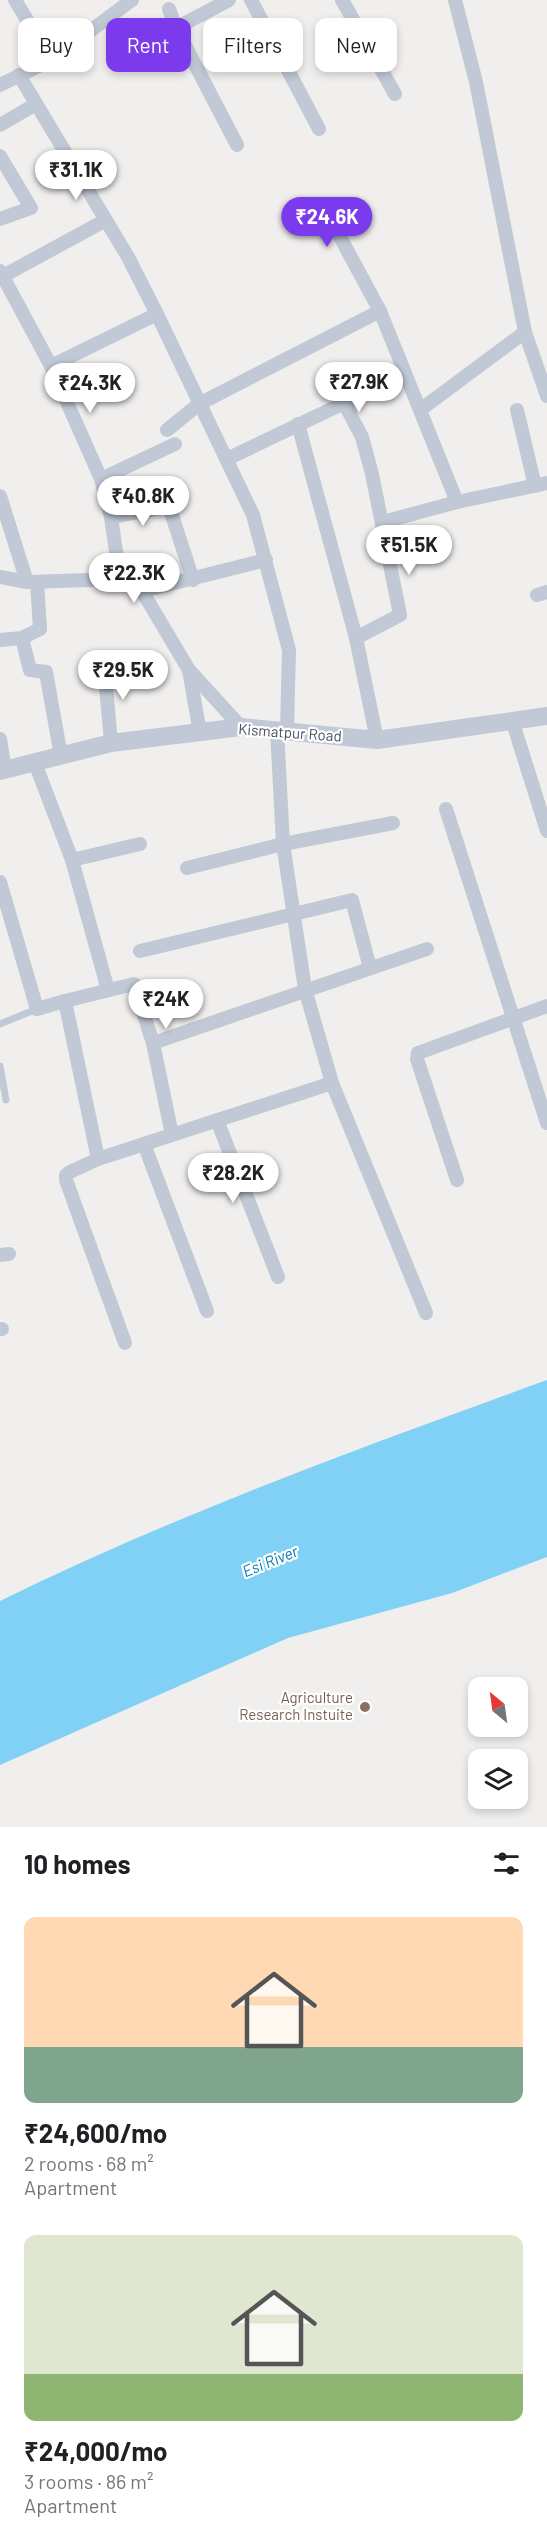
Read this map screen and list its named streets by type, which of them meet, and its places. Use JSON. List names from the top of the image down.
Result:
{
  "streets": {
    "street": ["Kismatpur Road"]
  },
  "water": ["Esi River"],
  "places": ["Agriculture Research Instuite"],
  "north": "top left",
  "page": {
    "chip": [
      "Buy",
      "Rent",
      "Filters",
      "New"
    ],
    "price": [
      "₹31.1K",
      "₹24.6K",
      "₹27.9K",
      "₹24.3K",
      "₹40.8K",
      "₹51.5K",
      "₹22.3K",
      "₹29.5K",
      "₹24K",
      "₹28.2K"
    ],
    "heading": "10 homes",
    "list": [
      {
        "name": "₹24,600/mo",
        "note": "2 rooms · 68 m² · Apartment"
      },
      {
        "name": "₹24,000/mo",
        "note": "3 rooms · 86 m² · Apartment"
      }
    ]
  }
}
